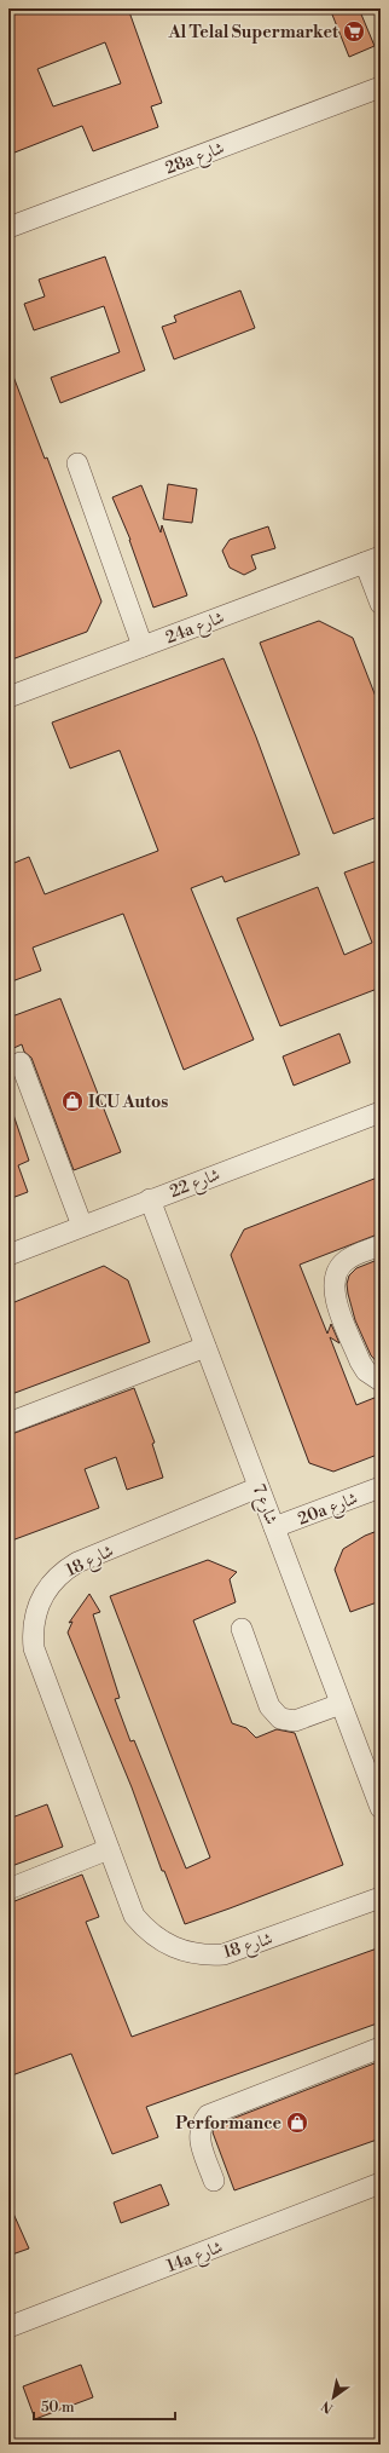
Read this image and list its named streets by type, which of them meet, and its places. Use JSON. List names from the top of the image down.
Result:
{
  "streets": {
    "street": [
      "28a شارع",
      "24a شارع",
      "شارع 22",
      "شارع 7",
      "20a شارع",
      "شارع 18",
      "14a شارع"
    ]
  },
  "crossings": [
    ["شارع 22", "شارع 7"],
    ["شارع 7", "20a شارع"],
    ["شارع 7", "شارع 18"]
  ],
  "places": {
    "supermarket": ["Al Telal Supermarket"],
    "shop": ["ICU Autos", "Performance"]
  },
  "scale_bar": "50 m",
  "north": "bottom left"
}
